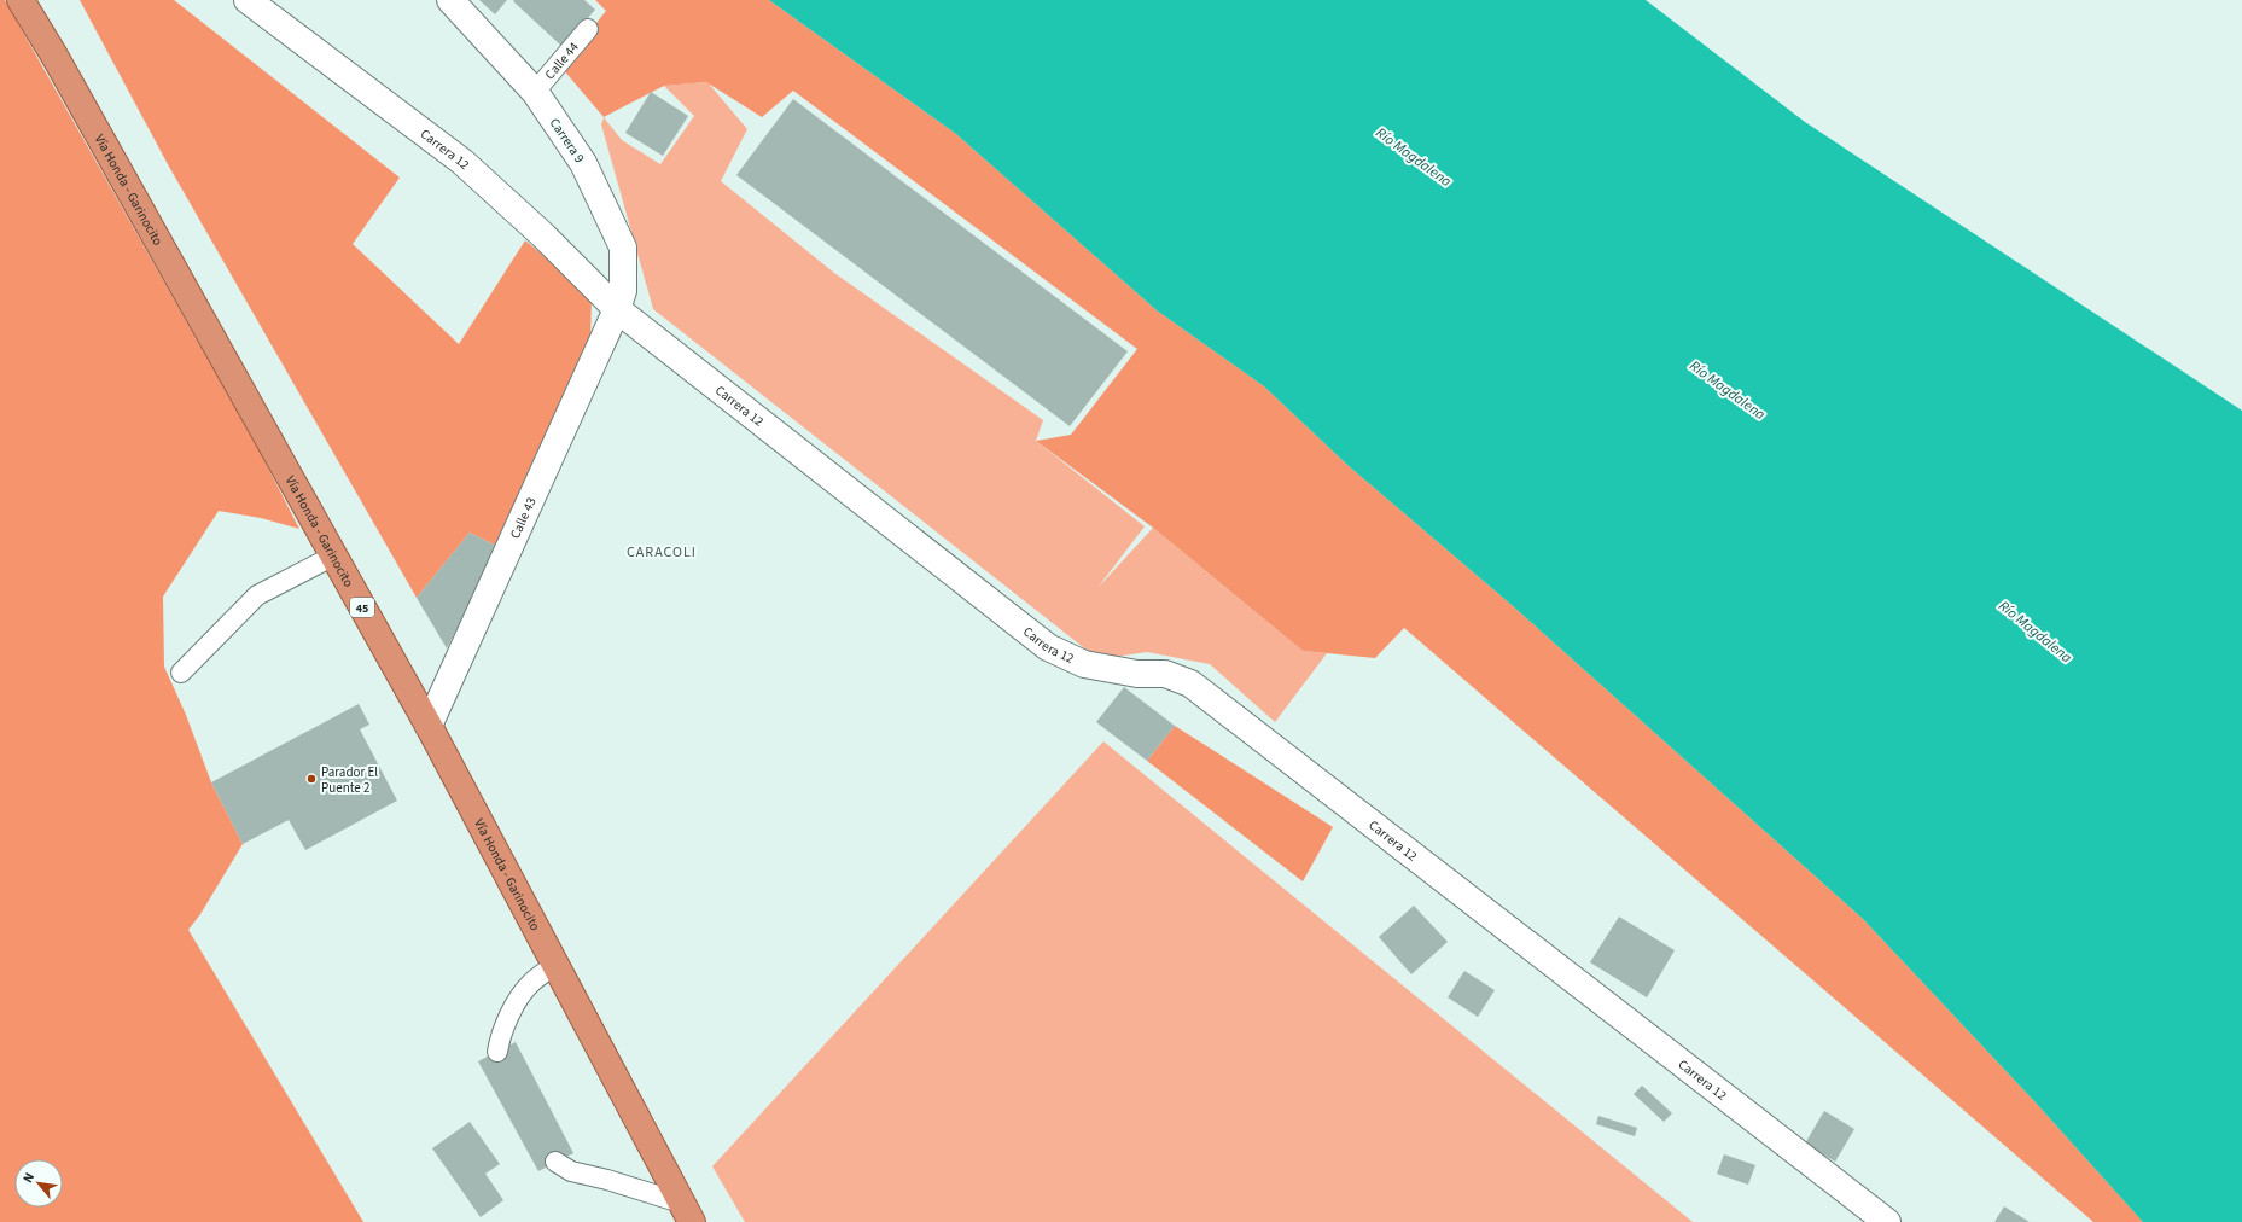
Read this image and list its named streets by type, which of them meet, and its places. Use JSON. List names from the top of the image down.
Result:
{
  "streets": {
    "highway": ["Vía Honda - Garinocito", "45"],
    "street": ["Carrera 9", "Carrera 12", "Calle 43"],
    "lane": ["Calle 44"]
  },
  "crossings": [
    ["Calle 44", "Carrera 9"],
    ["Carrera 9", "Carrera 12"],
    ["Carrera 9", "Calle 43"],
    ["Carrera 12", "Calle 43"],
    ["Vía Honda - Garinocito", "Calle 43"]
  ],
  "districts": ["CARACOLI"],
  "water": ["Río Magdalena"],
  "places": ["Parador El Puente 2"],
  "north": "top left"
}
